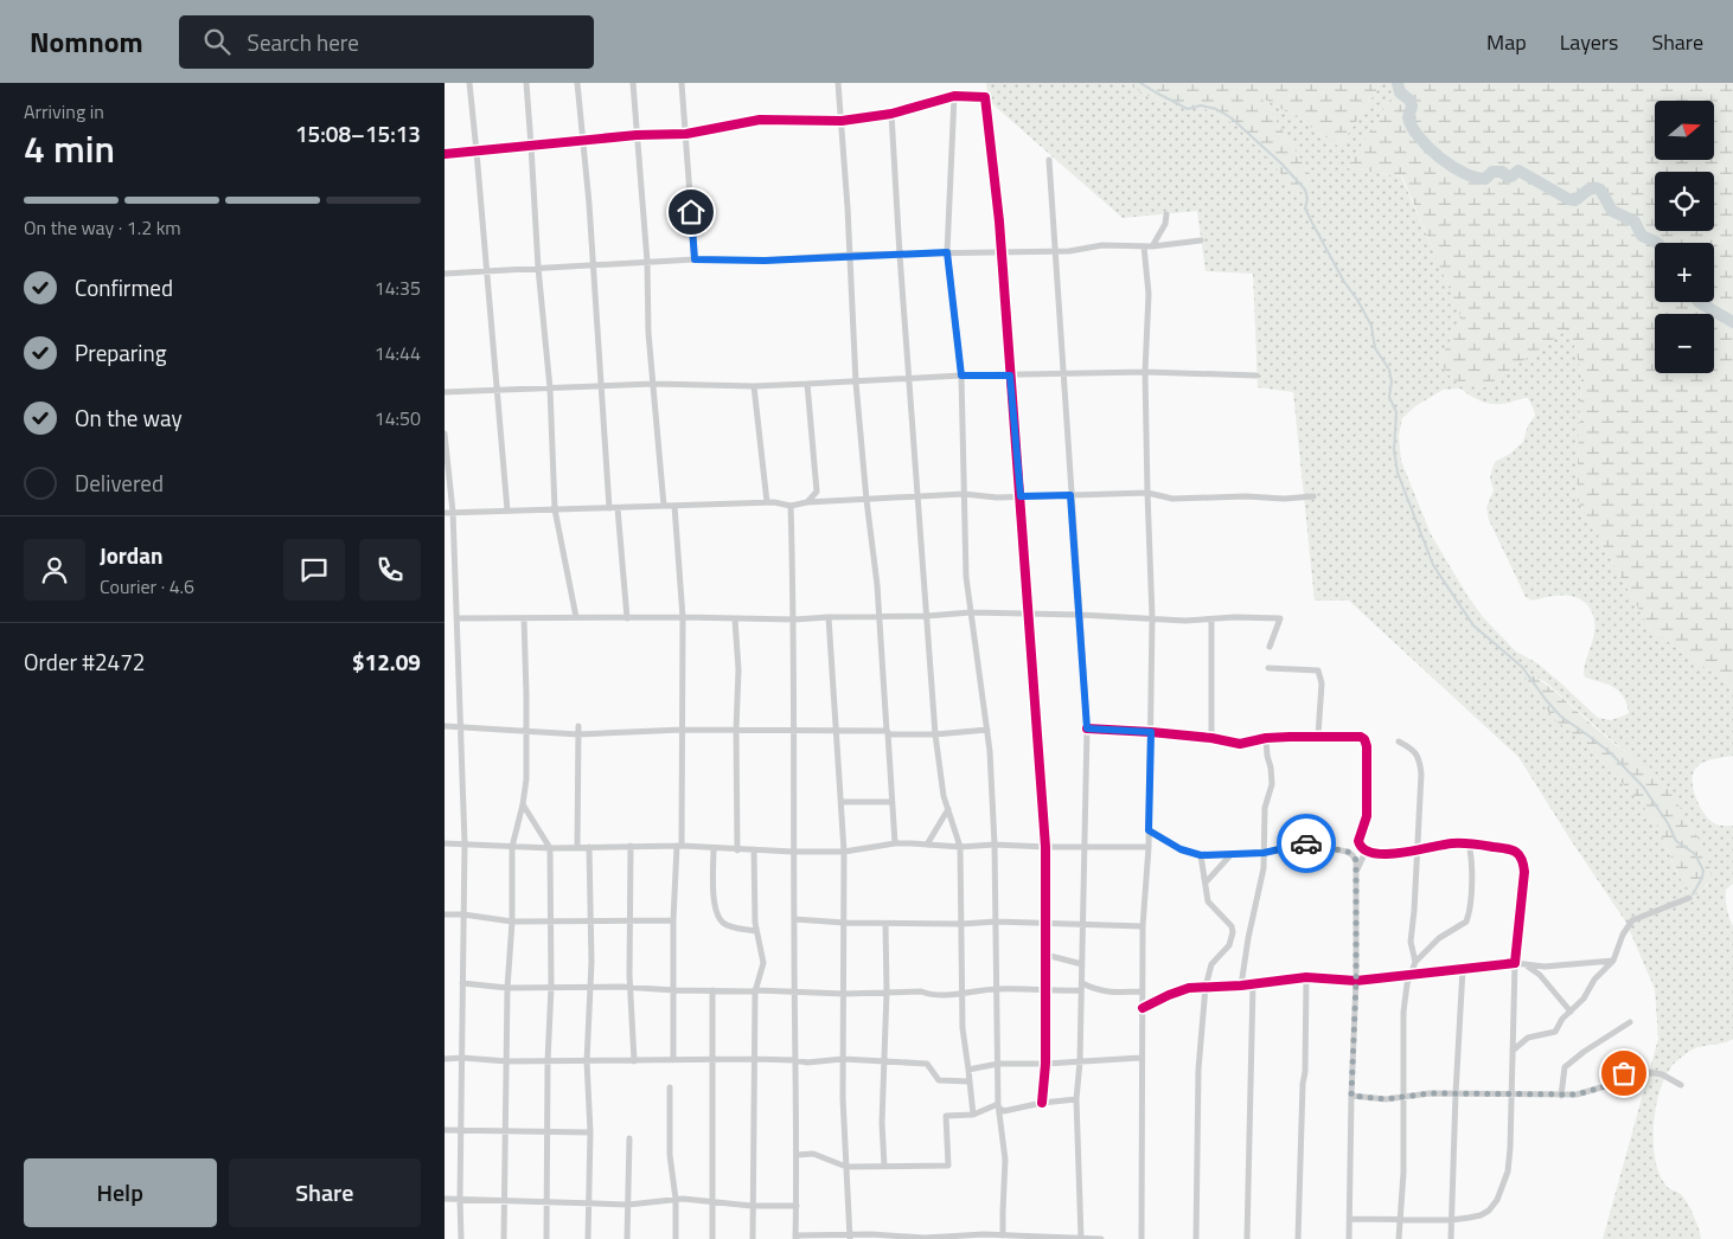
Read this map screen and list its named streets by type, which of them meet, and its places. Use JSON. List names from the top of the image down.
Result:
{
  "north": "right",
  "page": {
    "header": "Nomnom",
    "search": "Search here",
    "nav": ["Map", "Layers", "Share"],
    "heading": ["4 min", "Arriving in", "15:08–15:13"],
    "panel": [
      "Jordan",
      "Courier · 4.6",
      "Order #2472",
      "$12.09"
    ],
    "map_buttons": ["+", "−"],
    "bar": "On the way · 1.2 km",
    "list": [
      ["Confirmed", "14:35"],
      ["Preparing", "14:44"],
      ["On the way", "14:50"],
      "Delivered"
    ],
    "buttons": ["Help", "Share"]
  }
}
